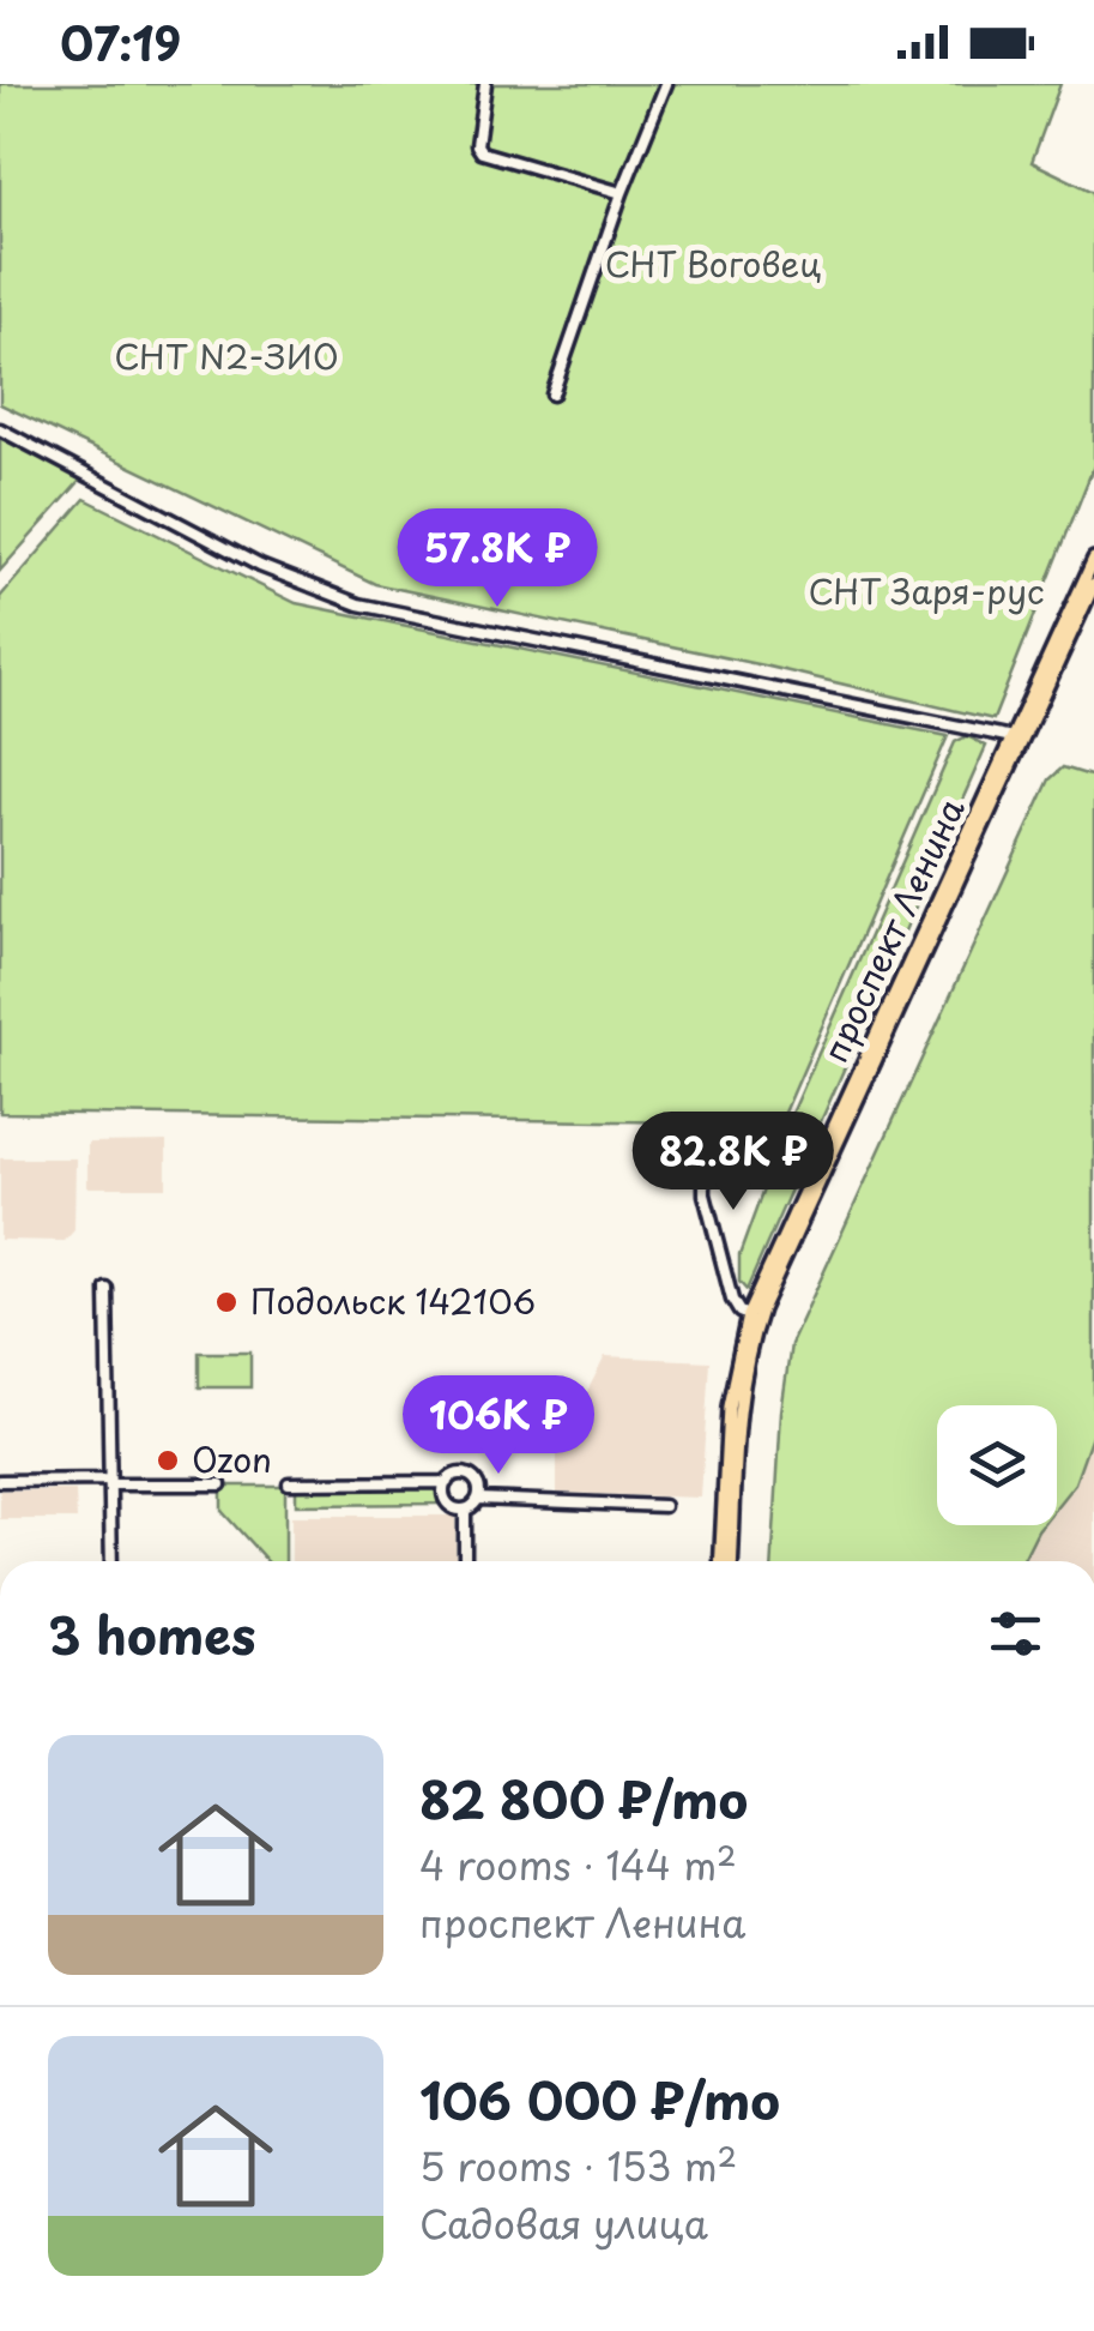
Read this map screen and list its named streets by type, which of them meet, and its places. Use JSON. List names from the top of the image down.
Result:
{
  "streets": {
    "main road": ["проспект Ленина"]
  },
  "parks": ["СНТ Воговец", "СНТ N2-ЗИО", "СНТ Заря-рус"],
  "places": ["Подольск 142106", "Ozon"],
  "page": {
    "status": "07:19",
    "price": ["57.8K ₽", "82.8K ₽", "106K ₽"],
    "heading": "3 homes",
    "list": [
      {
        "name": "82 800 ₽/mo",
        "note": "4 rooms · 144 m² · проспект Ленина"
      },
      {
        "name": "106 000 ₽/mo",
        "note": "5 rooms · 153 m² · Садовая улица"
      }
    ]
  }
}
